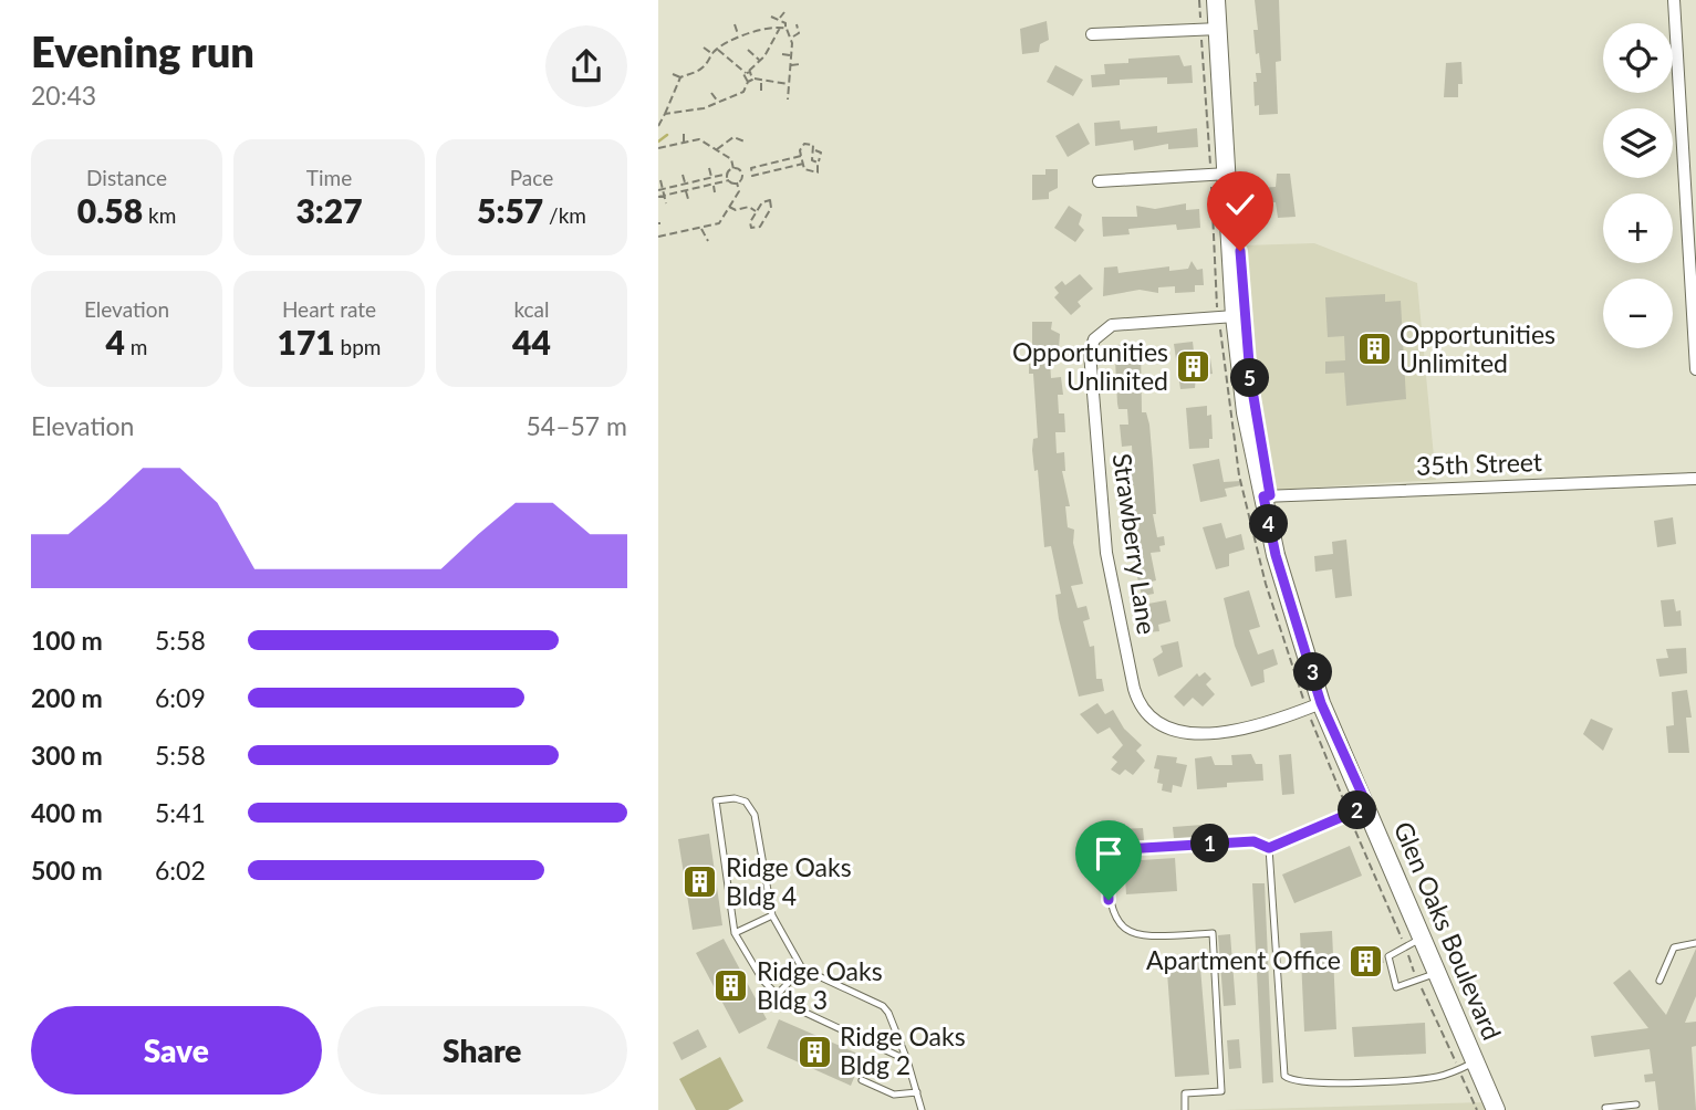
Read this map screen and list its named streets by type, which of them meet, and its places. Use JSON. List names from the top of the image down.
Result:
{
  "streets": {
    "main road": ["Glen Oaks Boulevard"],
    "street": ["35th Street", "Strawberry Lane"]
  },
  "crossings": [
    ["35th Street", "Glen Oaks Boulevard"],
    ["Strawberry Lane", "Glen Oaks Boulevard"]
  ],
  "places": {
    "building": [
      "Opportunities Unlimited",
      "Opportunities Unlinited",
      "Ridge Oaks Bldg 4",
      "Apartment Office",
      "Ridge Oaks Bldg 3",
      "Ridge Oaks Bldg 2"
    ]
  },
  "page": {
    "heading": ["Evening run", "20:43"],
    "map_buttons": ["+", "−"],
    "stats": [
      ["Distance", "0.58 km"],
      ["Time", "3:27"],
      ["Pace", "5:57 /km"],
      ["Elevation", "4 m"],
      ["Heart rate", "171 bpm"],
      ["kcal", "44"]
    ],
    "pins": [
      "5",
      "4",
      "3",
      "2",
      "1"
    ],
    "chart": ["Elevation", "54–57 m"],
    "list": [
      {
        "name": "100 m",
        "note": "5:58"
      },
      {
        "name": "200 m",
        "note": "6:09"
      },
      {
        "name": "300 m",
        "note": "5:58"
      },
      {
        "name": "400 m",
        "note": "5:41"
      },
      {
        "name": "500 m",
        "note": "6:02"
      }
    ],
    "buttons": ["Save", "Share"]
  }
}
